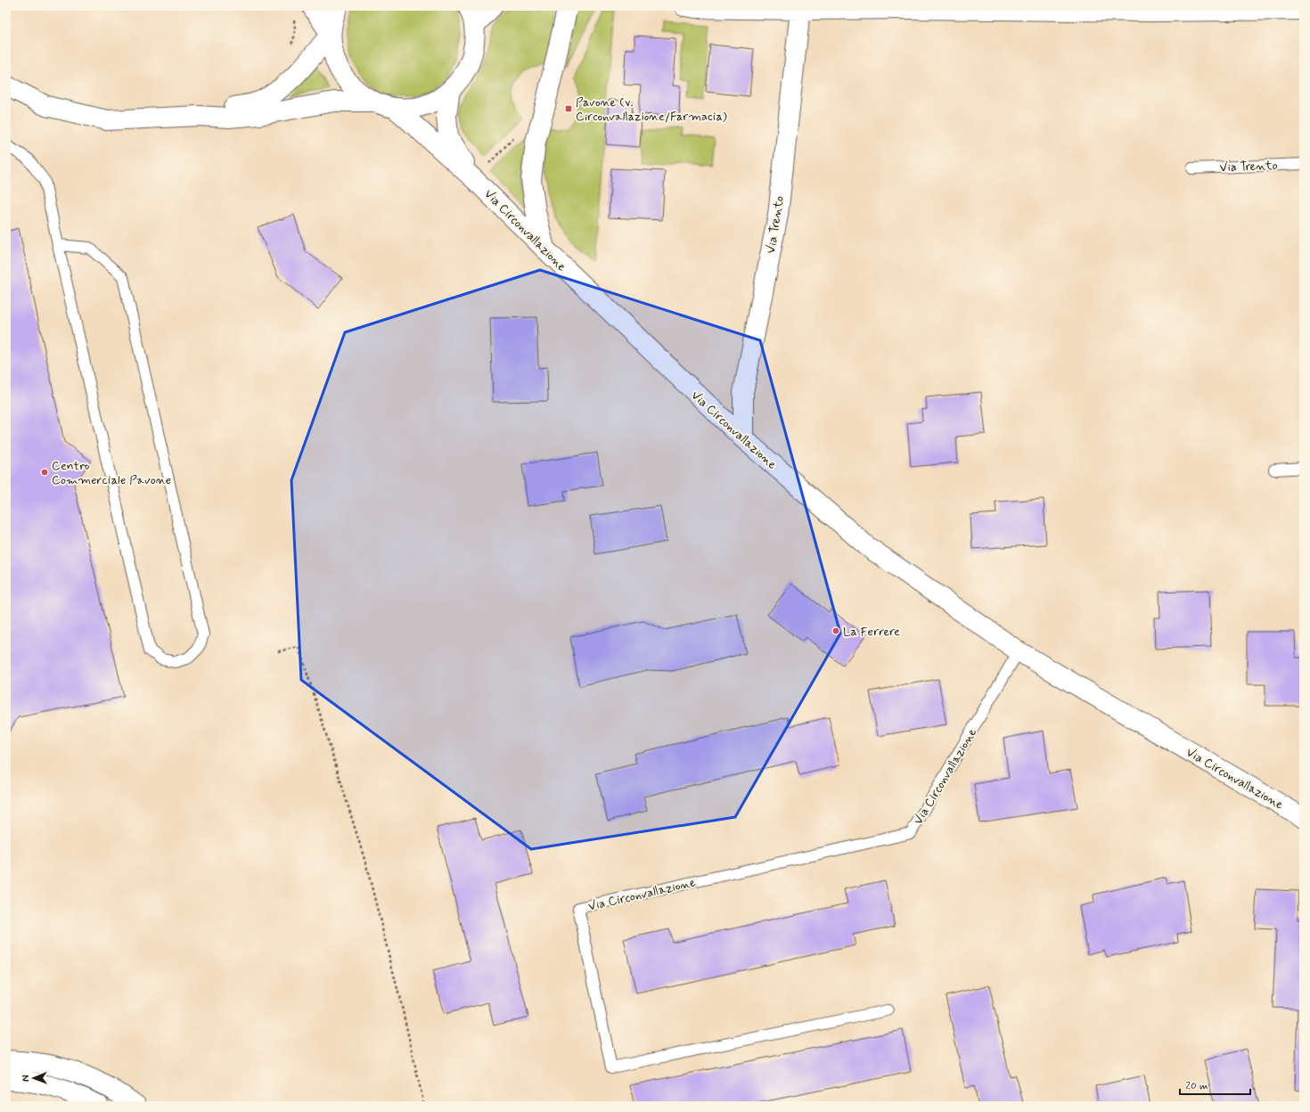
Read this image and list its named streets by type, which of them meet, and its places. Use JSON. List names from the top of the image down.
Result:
{
  "streets": {
    "main road": ["Via Trento", "Via Circonvallazione"]
  },
  "crossings": [
    ["Via Trento", "Via Circonvallazione"]
  ],
  "places": {
    "transit": ["Pavone (v. Circonvallazione/Farmacia)"],
    "other": ["Centro Commerciale Pavone", "La Ferrere"]
  },
  "scale_bar": "20 m",
  "north": "left"
}
